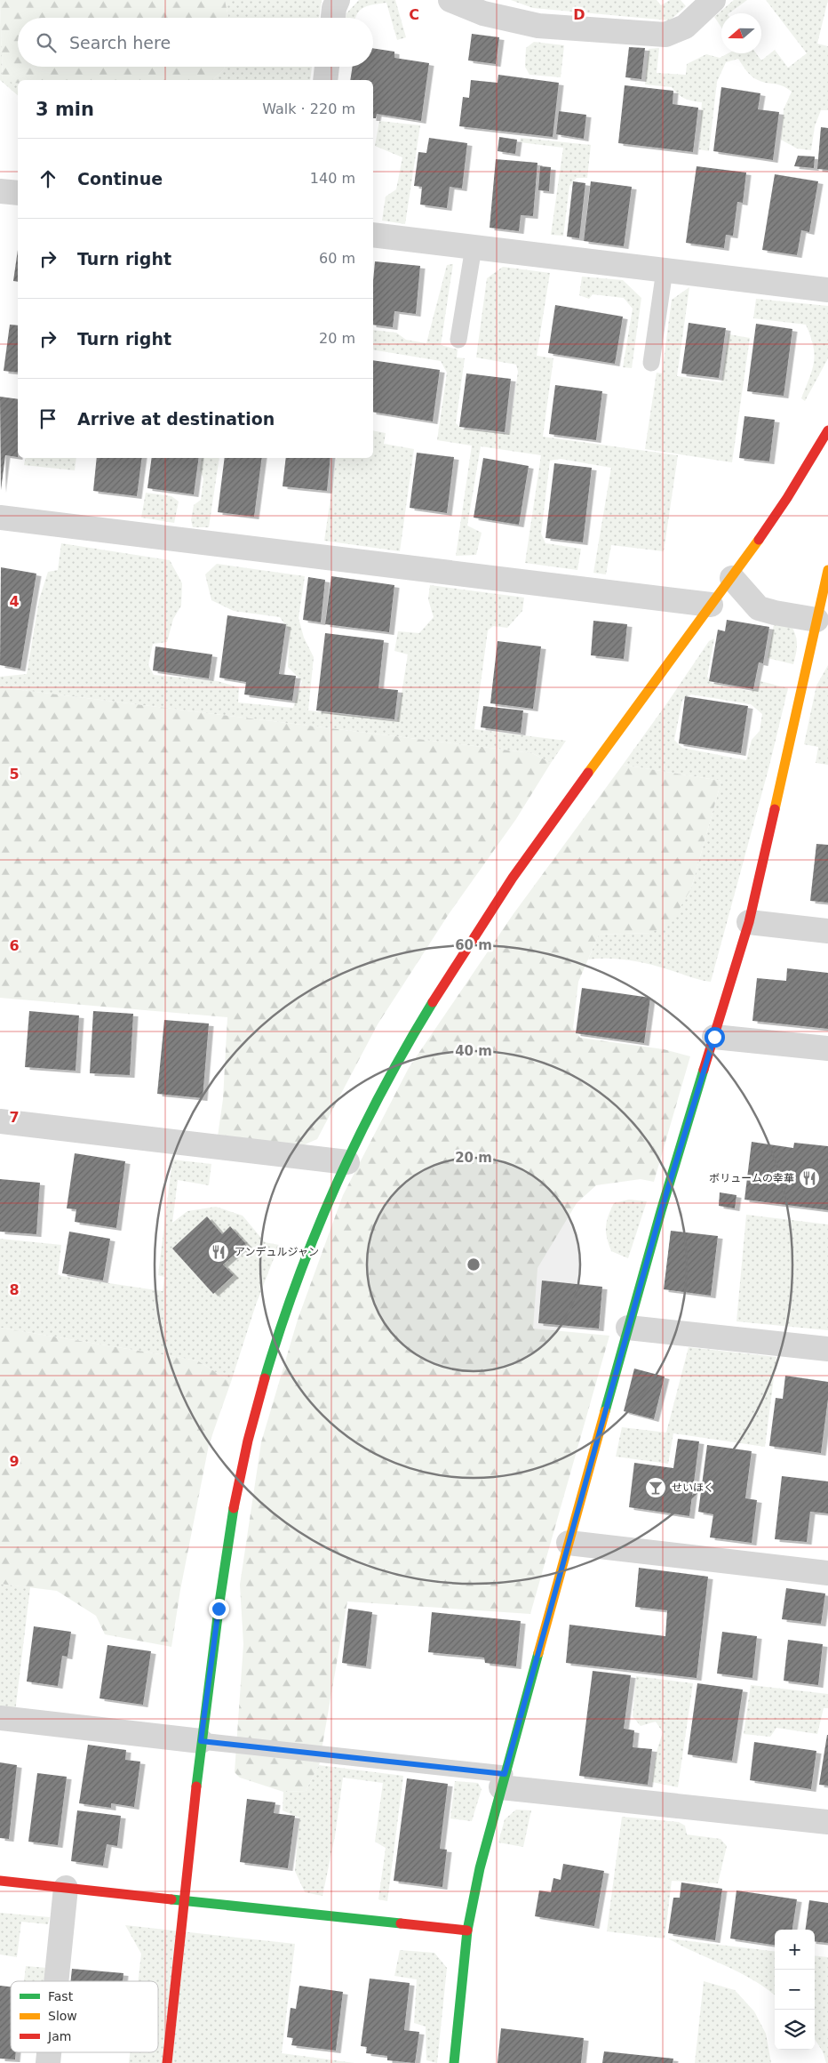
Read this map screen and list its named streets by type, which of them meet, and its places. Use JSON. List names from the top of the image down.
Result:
{
  "places": {
    "restaurant": ["ボリュームの幸華", "アンデュルジャン"],
    "bar": ["せいほく"]
  },
  "legend": ["Fast", "Slow", "Jam"],
  "north": "left",
  "page": {
    "search": "Search here",
    "heading": ["3 min", "Walk · 220 m"],
    "list": [
      ["Continue", "140 m"],
      ["Turn right", "60 m"],
      ["Turn right", "20 m"],
      "Arrive at destination"
    ],
    "map_buttons": ["+", "−"]
  },
  "grid": {
    "columns": ["C", "D"],
    "rows": [
      "4",
      "5",
      "6",
      "7",
      "8",
      "9"
    ]
  },
  "rings": ["60 m", "40 m", "20 m"]
}
